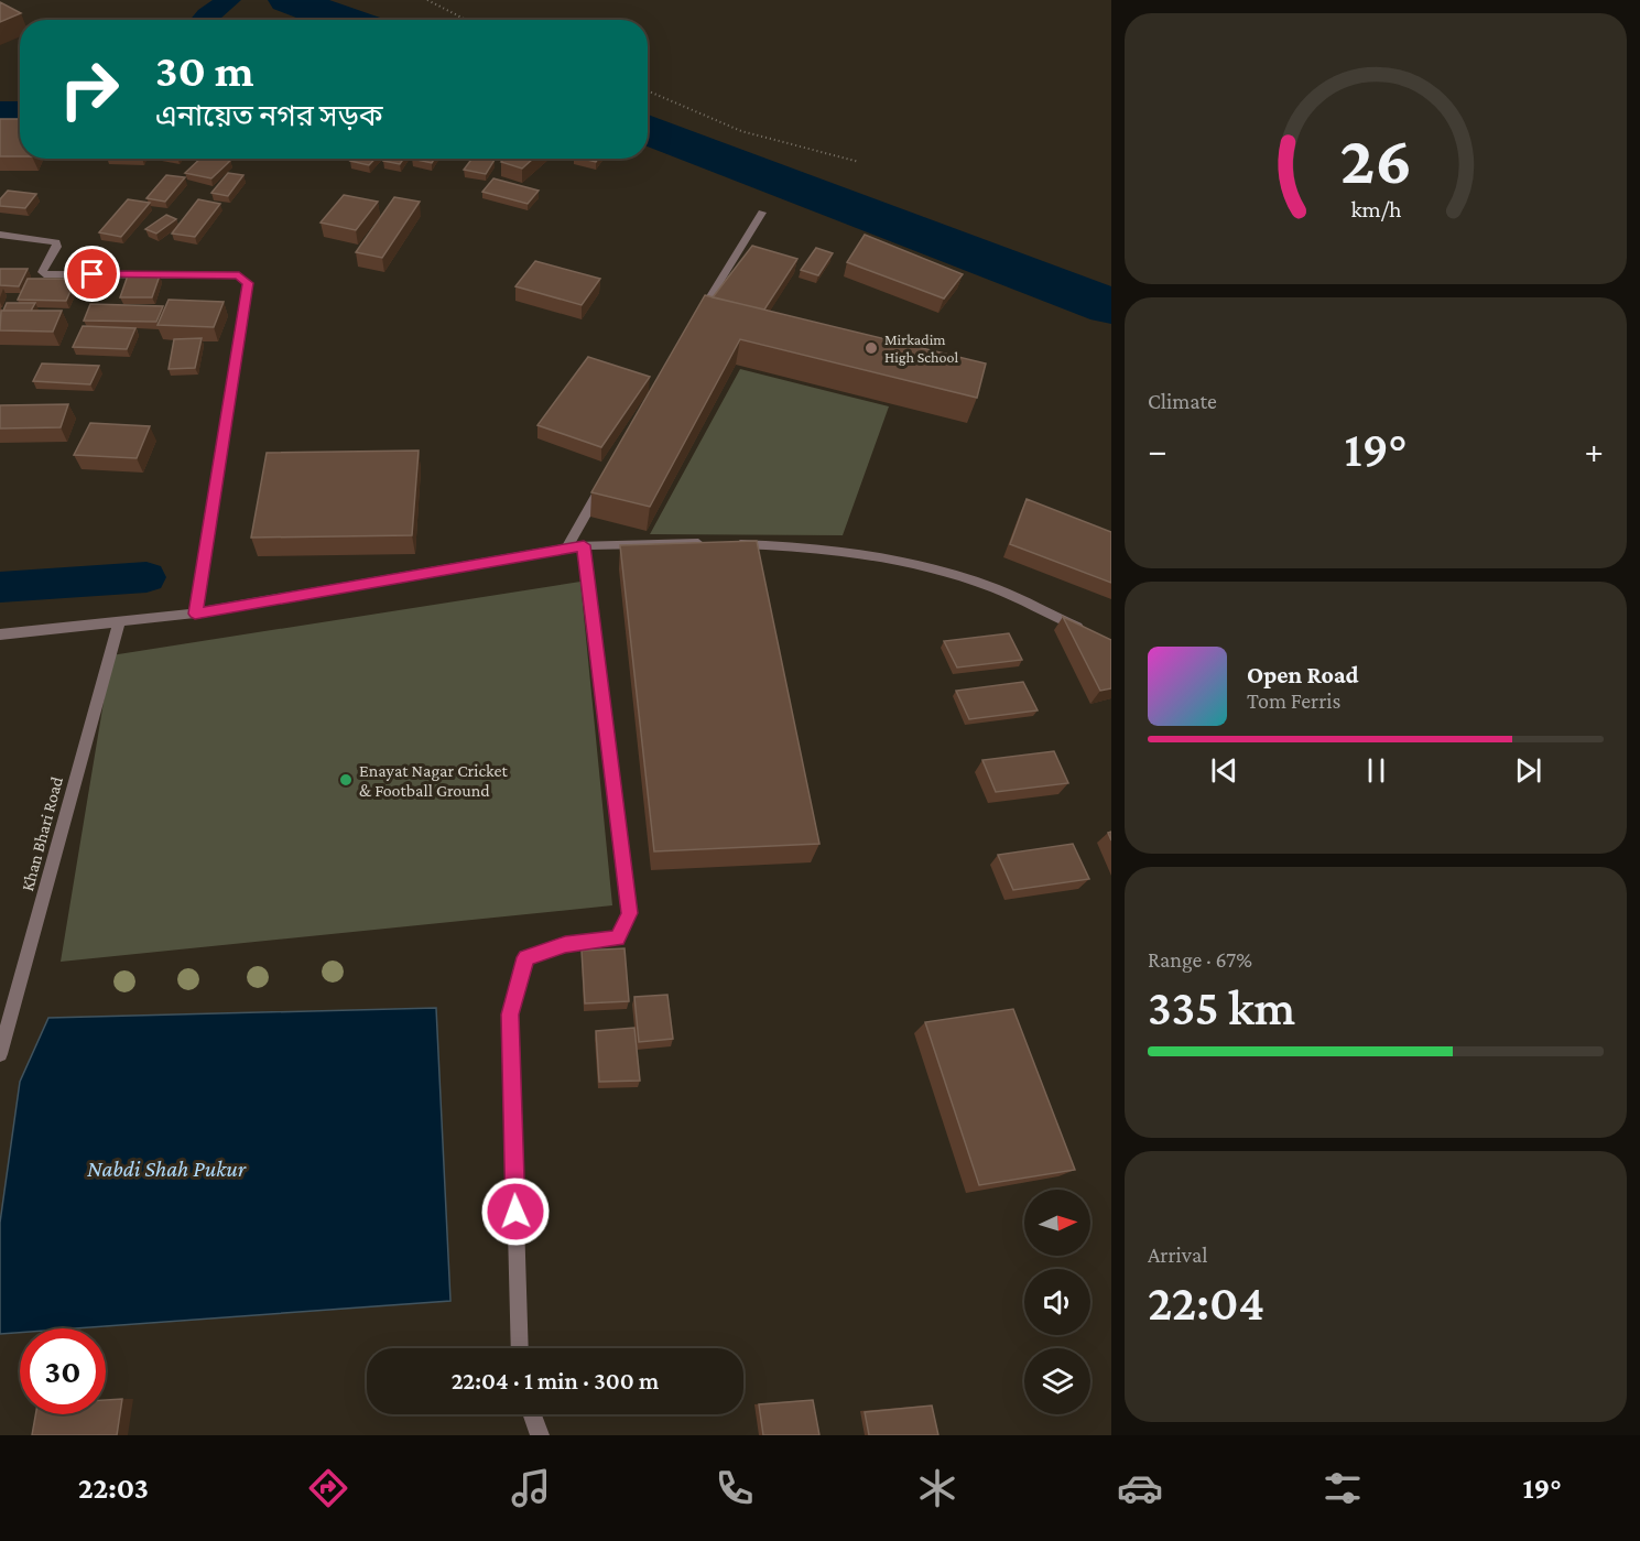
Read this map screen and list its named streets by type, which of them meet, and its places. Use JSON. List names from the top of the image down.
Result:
{
  "streets": {
    "street": ["Khan Bhari Road"]
  },
  "water": ["Nabdi Shah Pukur"],
  "places": ["Mirkadim High School", "Enayat Nagar Cricket & Football Ground"],
  "north": "right",
  "page": {
    "turn": ["30 m", "এনায়েত নগর সড়ক"],
    "tile": [
      "Climate",
      ["Range · 67%", "335 km"],
      ["Arrival", "22:04"]
    ],
    "heat": ["−", "19°", "+"],
    "song": ["Open Road", "Tom Ferris"],
    "limit": "30",
    "trip": "22:04 · 1 min · 300 m",
    "tabs": ["22:03", "19°"],
    "gauge": ["26", "km/h"]
  }
}
